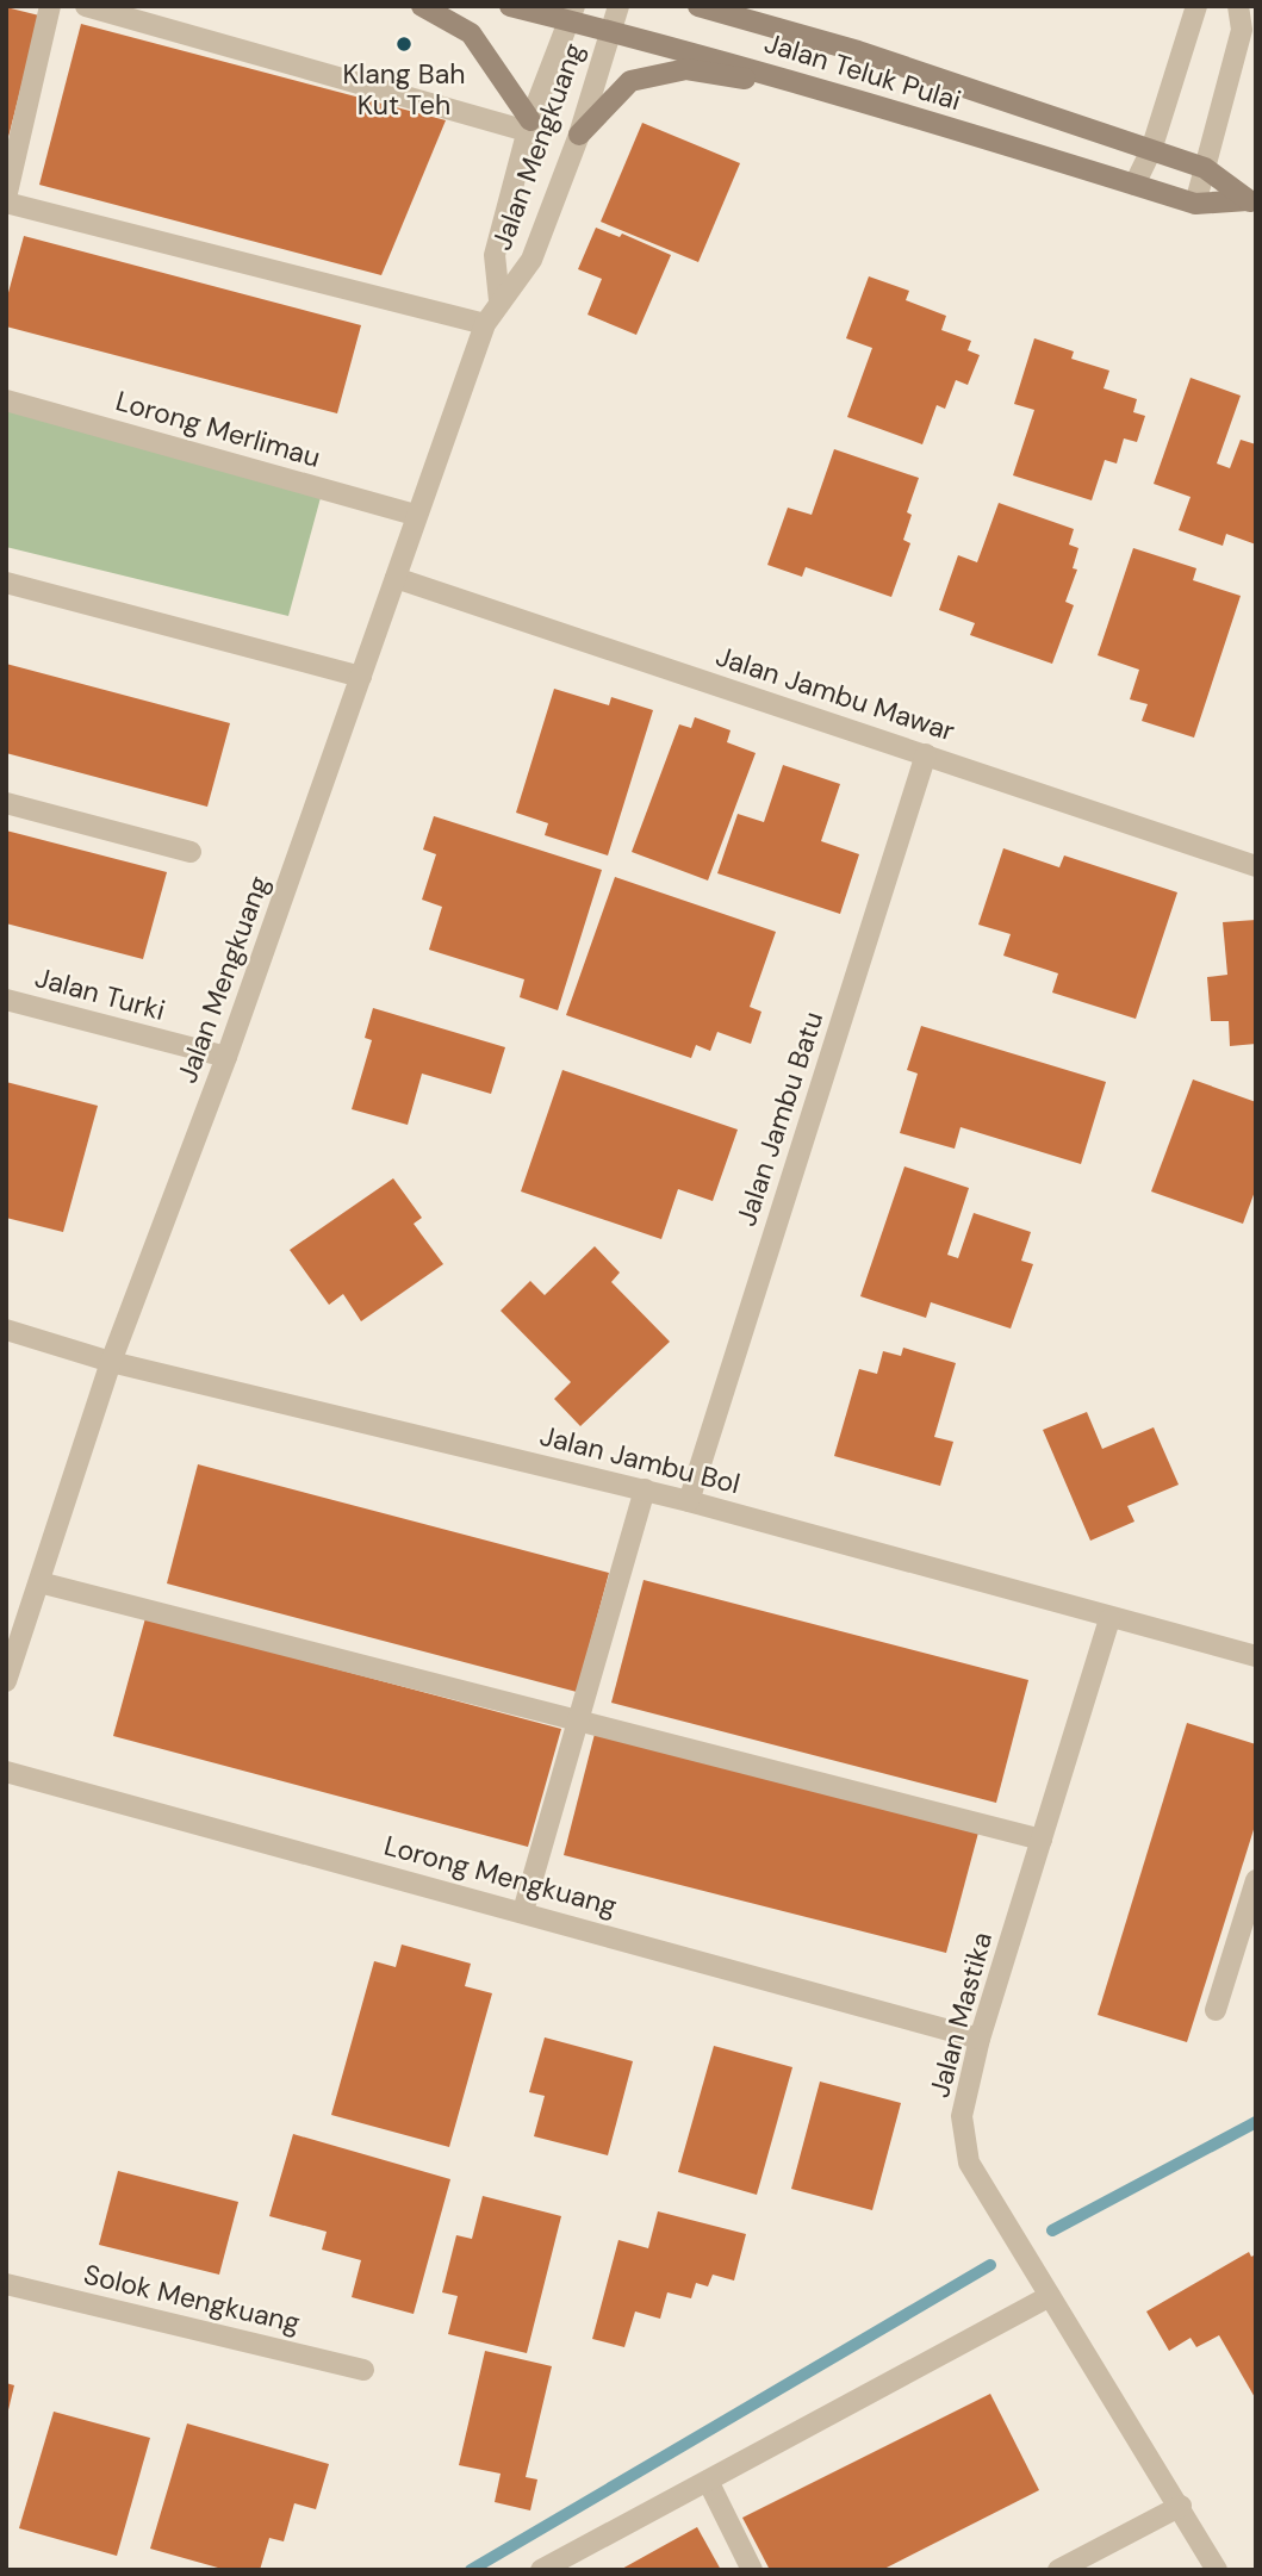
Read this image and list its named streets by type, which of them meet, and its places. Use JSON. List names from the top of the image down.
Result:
{
  "streets": {
    "main road": ["Jalan Teluk Pulai"],
    "street": [
      "Jalan Mengkuang",
      "Lorong Merlimau",
      "Jalan Jambu Mawar",
      "Jalan Turki",
      "Jalan Jambu Batu",
      "Jalan Jambu Bol",
      "Lorong Mengkuang",
      "Jalan Mastika",
      "Solok Mengkuang"
    ]
  },
  "crossings": [
    ["Jalan Teluk Pulai", "Jalan Mengkuang"],
    ["Jalan Mengkuang", "Lorong Merlimau"],
    ["Jalan Mengkuang", "Jalan Jambu Mawar"],
    ["Jalan Mengkuang", "Jalan Turki"],
    ["Jalan Mengkuang", "Jalan Jambu Bol"],
    ["Jalan Jambu Mawar", "Jalan Jambu Batu"],
    ["Jalan Jambu Batu", "Jalan Jambu Bol"],
    ["Jalan Jambu Bol", "Jalan Mastika"],
    ["Lorong Mengkuang", "Jalan Mastika"]
  ],
  "places": ["Klang Bah Kut Teh"]
}
